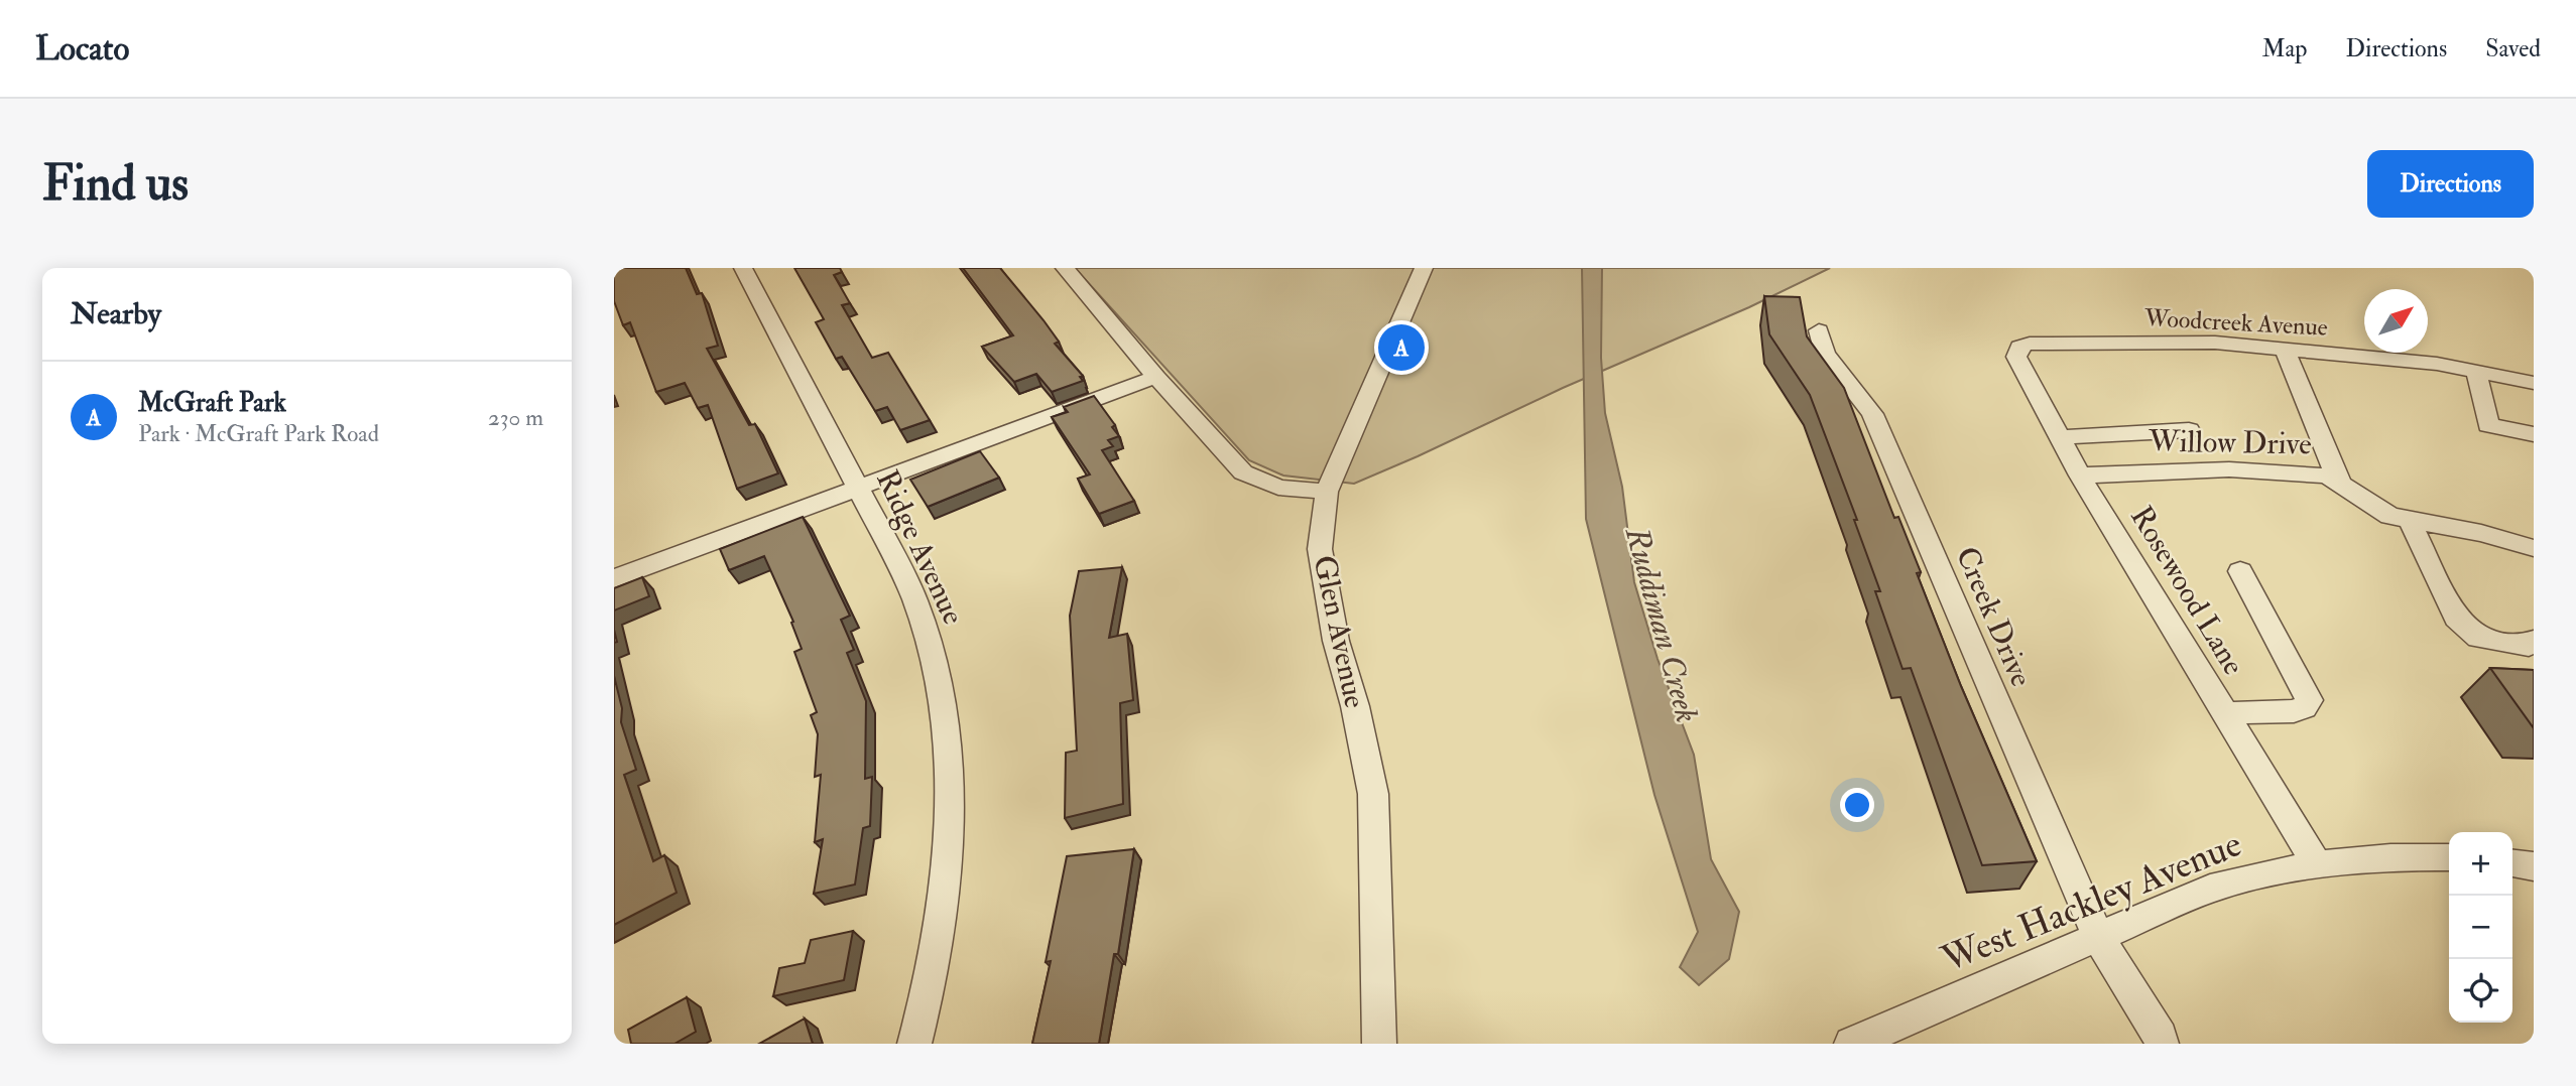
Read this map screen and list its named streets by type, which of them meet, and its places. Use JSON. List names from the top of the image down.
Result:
{
  "streets": {
    "street": [
      "Woodcreek Avenue",
      "Willow Drive",
      "Ridge Avenue",
      "Rosewood Lane",
      "Creek Drive",
      "Glen Avenue",
      "West Hackley Avenue"
    ]
  },
  "crossings": [
    ["Woodcreek Avenue", "Rosewood Lane"],
    ["Willow Drive", "Rosewood Lane"],
    ["Rosewood Lane", "West Hackley Avenue"],
    ["Creek Drive", "West Hackley Avenue"]
  ],
  "water": ["Ruddiman Creek"],
  "north": "top right",
  "page": {
    "header": "Locato",
    "nav": ["Map", "Directions", "Saved"],
    "buttons": "Directions",
    "title": "Find us",
    "heading": "Nearby",
    "pins": "A",
    "list": [
      {
        "mark": "A",
        "name": "McGraft Park",
        "note": "Park · McGraft Park Road",
        "value": "230 m"
      }
    ],
    "map_buttons": ["+", "−"]
  }
}
